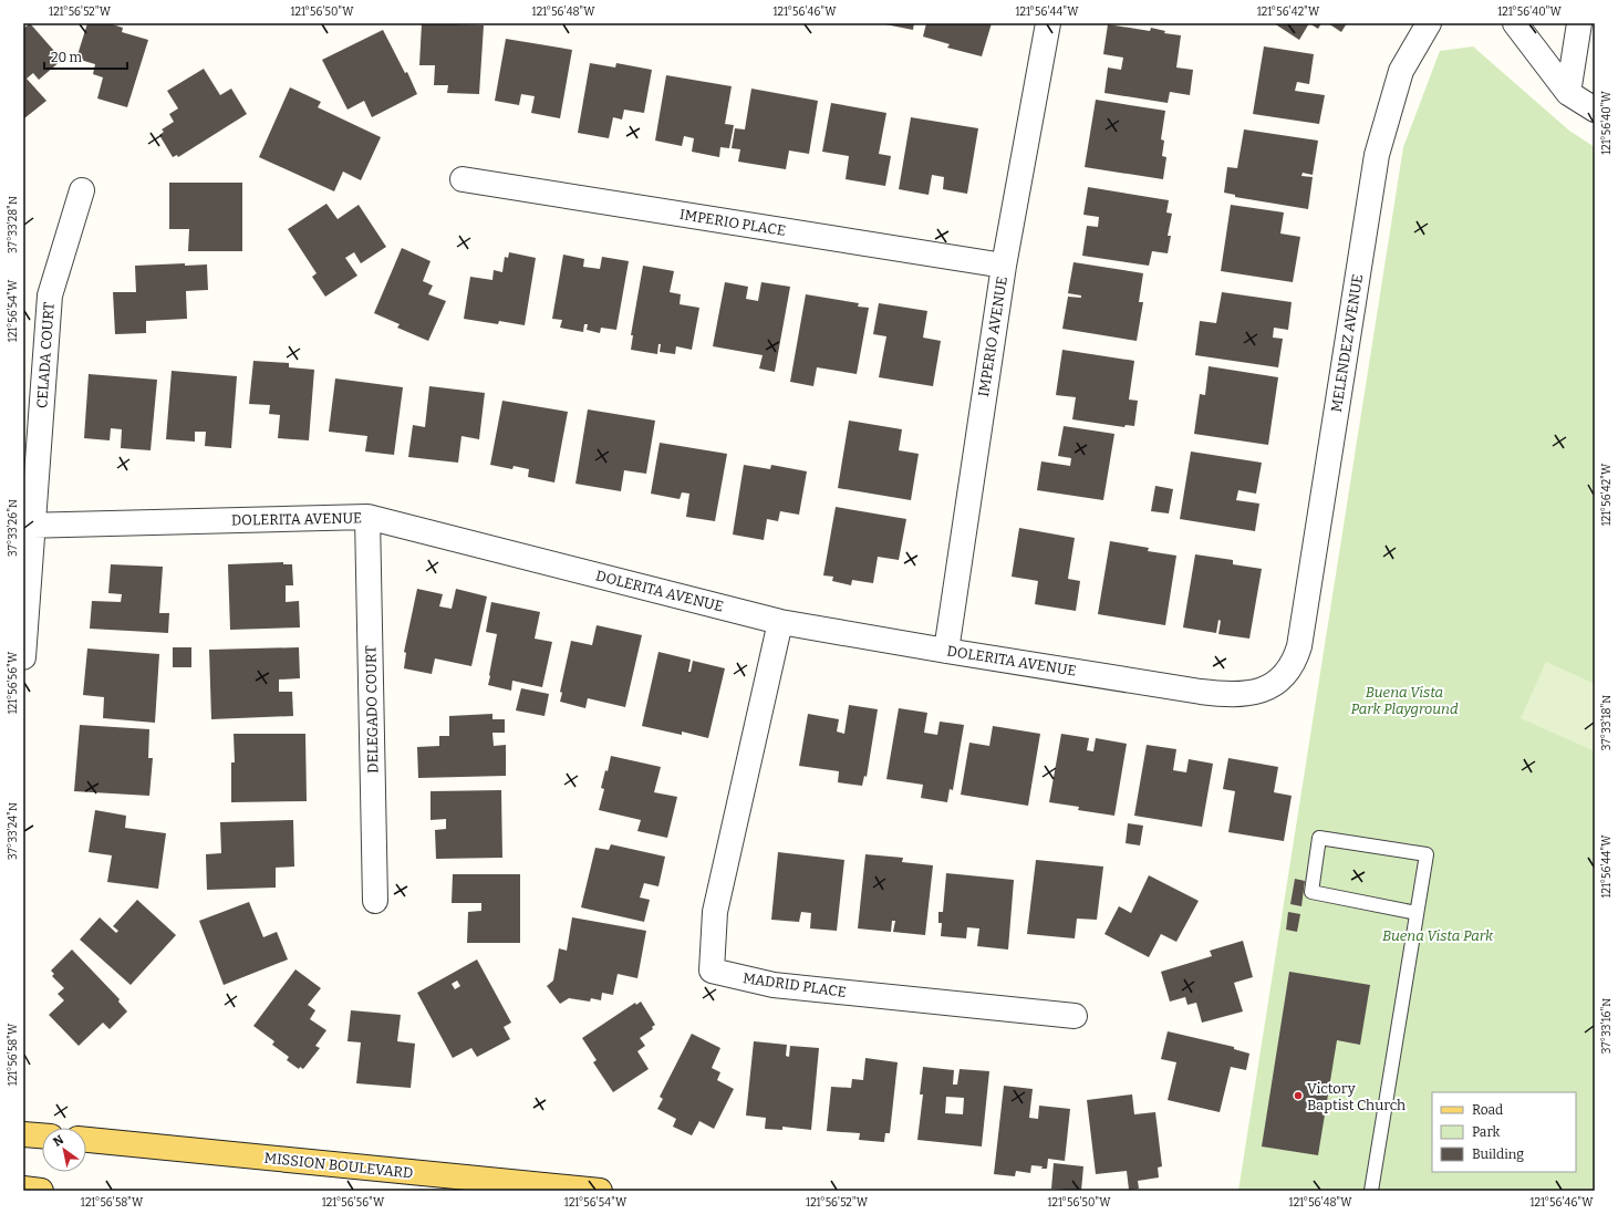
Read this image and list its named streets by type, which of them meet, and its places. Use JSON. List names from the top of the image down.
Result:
{
  "streets": {
    "main road": ["MISSION BOULEVARD"],
    "street": [
      "IMPERIO PLACE",
      "IMPERIO AVENUE",
      "MELENDEZ AVENUE",
      "CELADA COURT",
      "DOLERITA AVENUE",
      "DELEGADO COURT",
      "MADRID PLACE"
    ]
  },
  "crossings": [
    ["IMPERIO PLACE", "IMPERIO AVENUE"],
    ["IMPERIO AVENUE", "DOLERITA AVENUE"],
    ["MELENDEZ AVENUE", "DOLERITA AVENUE"],
    ["CELADA COURT", "DOLERITA AVENUE"],
    ["DOLERITA AVENUE", "DELEGADO COURT"],
    ["DOLERITA AVENUE", "MADRID PLACE"]
  ],
  "parks": ["Buena Vista Park Playground", "Buena Vista Park"],
  "places": ["Victory Baptist Church"],
  "legend": ["Road", "Park", "Building"],
  "scale_bar": "20 m",
  "north": "top left",
  "coordinates": [
    "121°56'52\"W",
    "121°56'50\"W",
    "121°56'48\"W",
    "121°56'46\"W",
    "121°56'44\"W",
    "121°56'42\"W",
    "121°56'40\"W",
    "37°33'28\"N",
    "121°56'54\"W",
    "37°33'26\"N",
    "121°56'56\"W",
    "37°33'18\"N",
    "37°33'24\"N",
    "37°33'16\"N",
    "121°56'58\"W"
  ]
}
